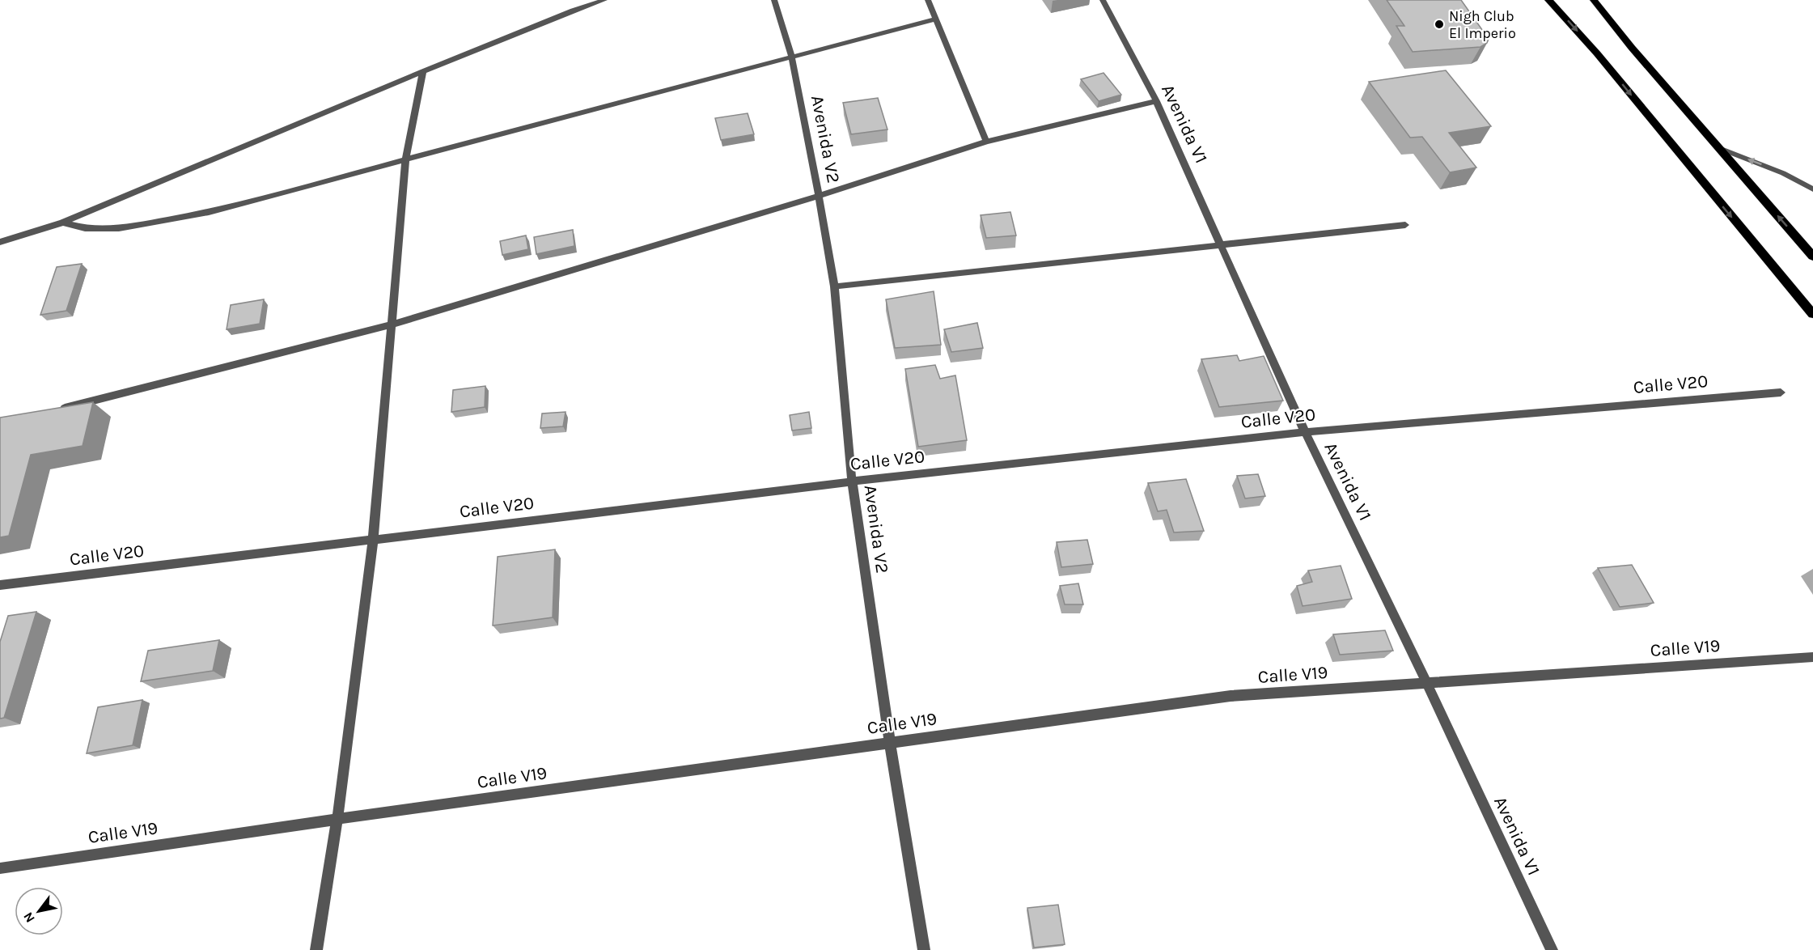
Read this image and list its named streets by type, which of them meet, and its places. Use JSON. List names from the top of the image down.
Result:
{
  "streets": {
    "street": [
      "Avenida V1",
      "Avenida V2",
      "Calle V20",
      "Calle V19"
    ]
  },
  "crossings": [
    ["Avenida V1", "Calle V20"],
    ["Avenida V1", "Calle V19"],
    ["Avenida V2", "Calle V20"],
    ["Avenida V2", "Calle V19"]
  ],
  "places": ["Nigh Club El Imperio"],
  "north": "bottom left"
}
